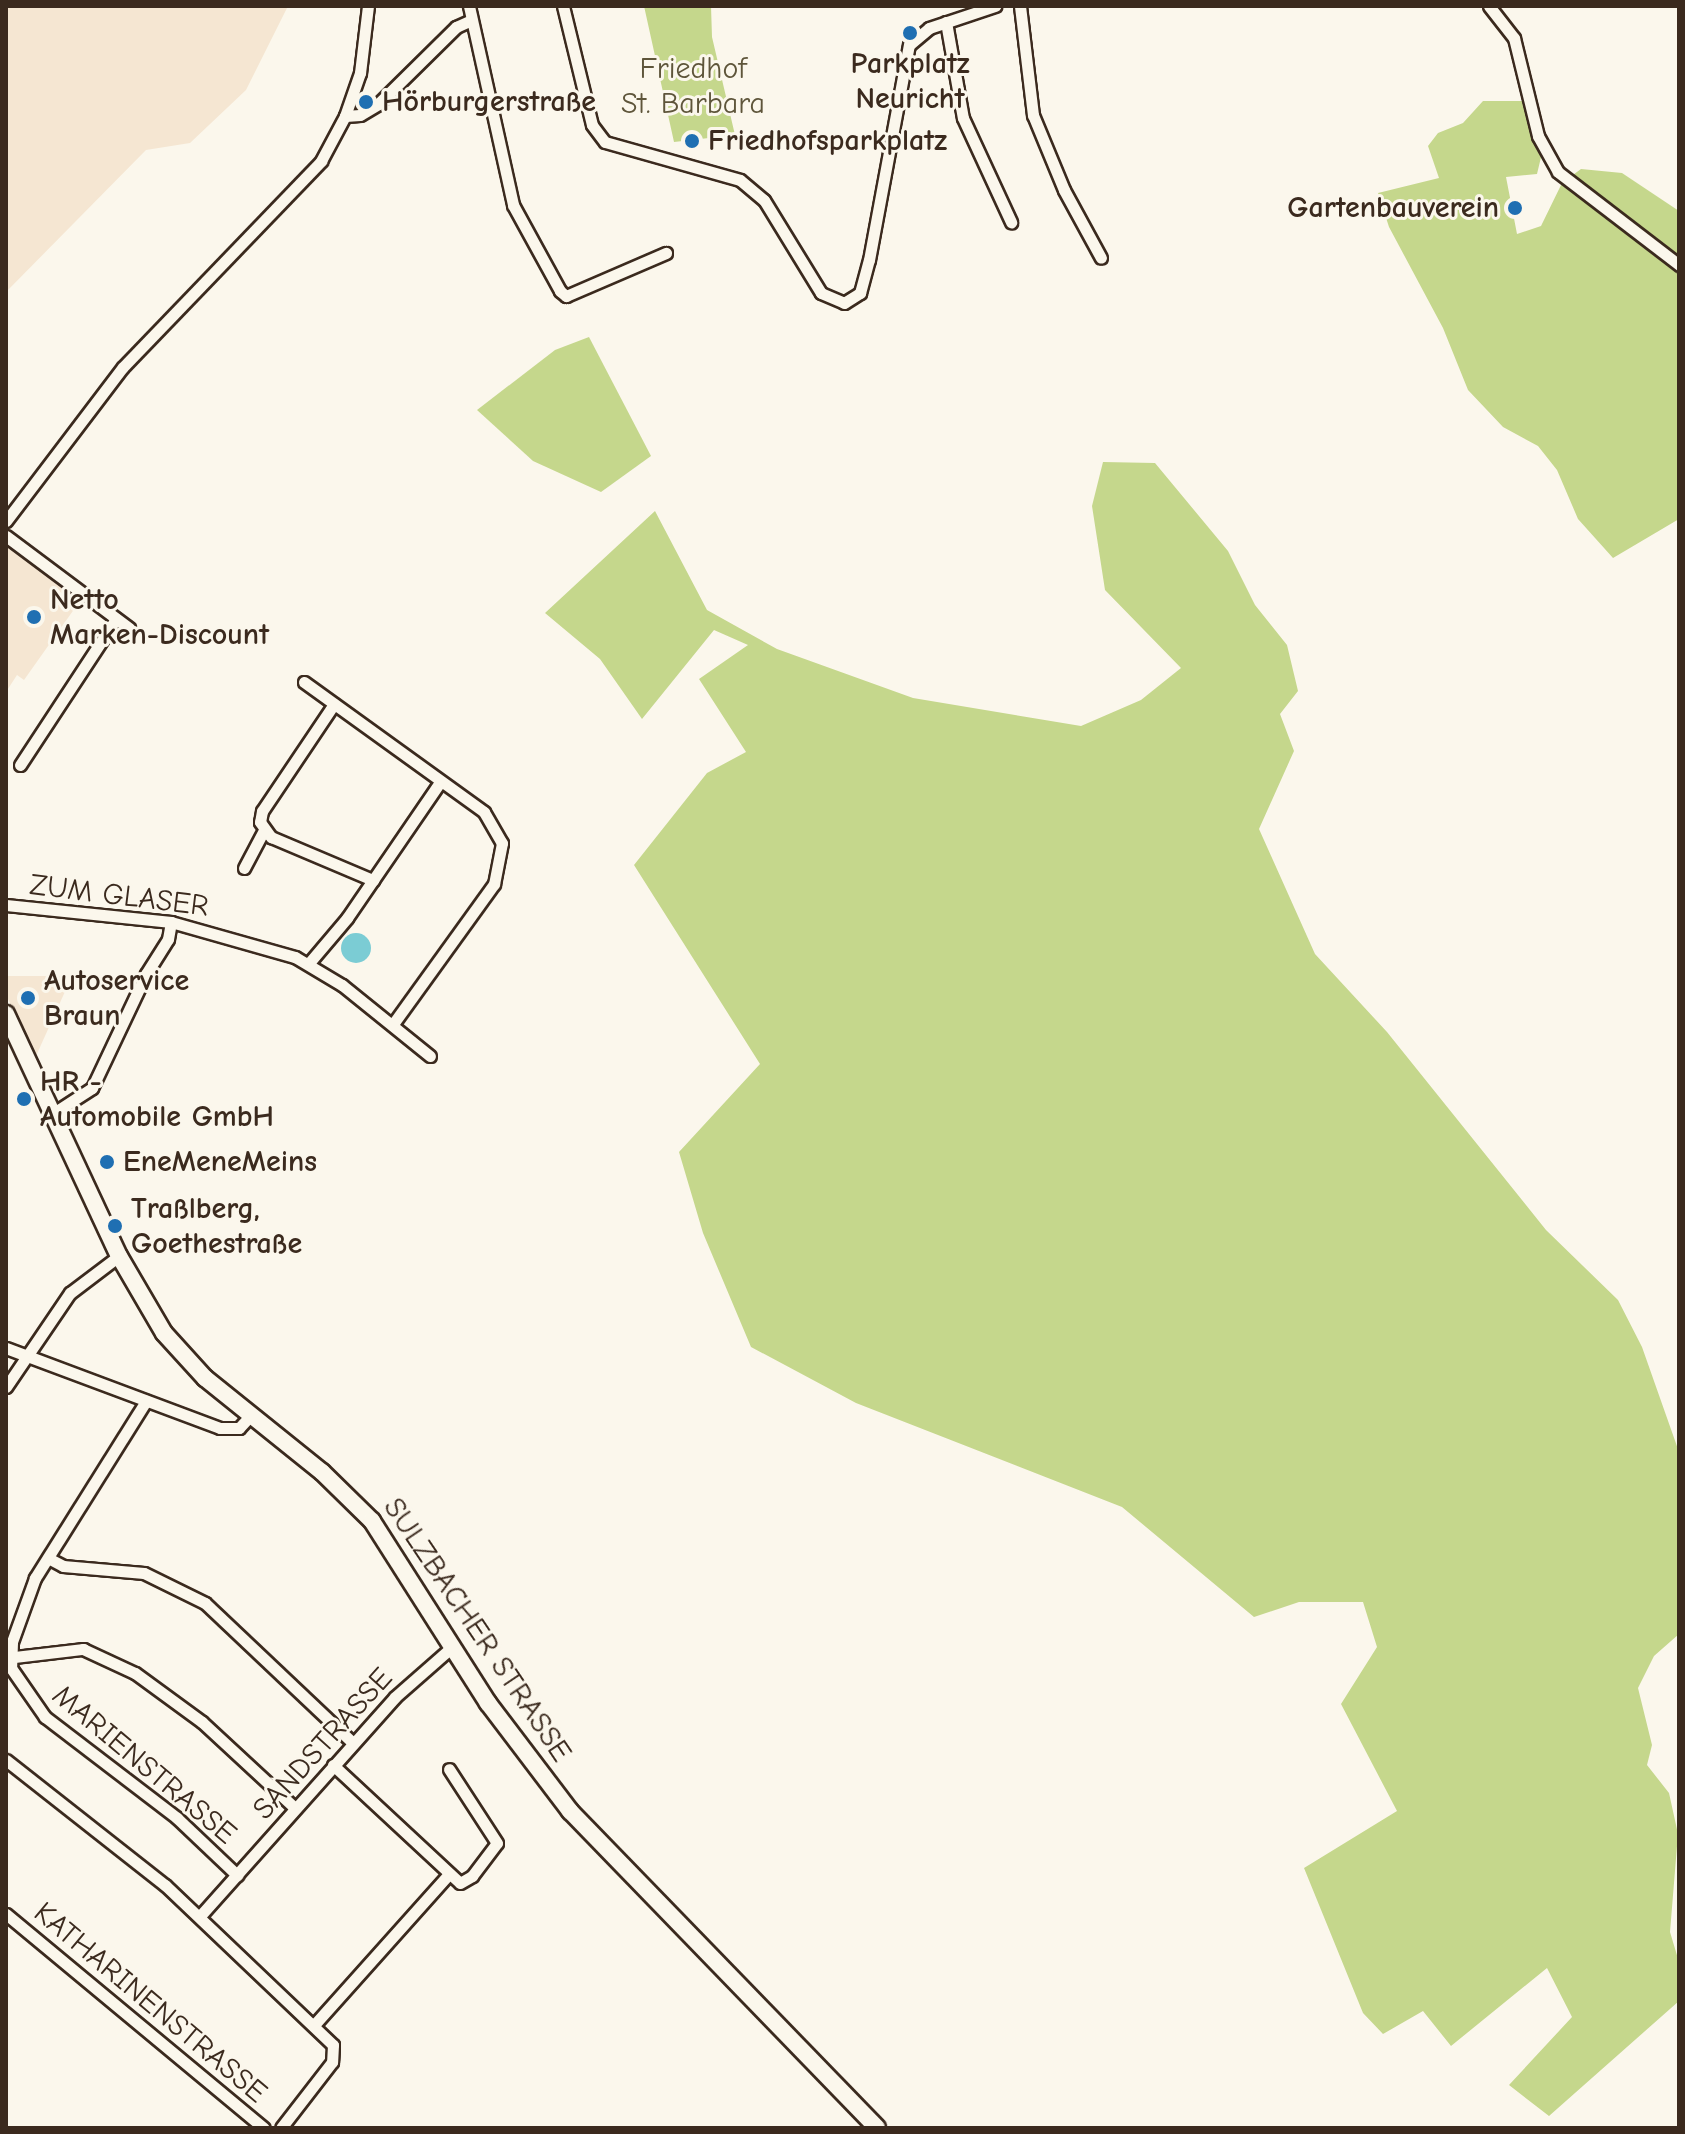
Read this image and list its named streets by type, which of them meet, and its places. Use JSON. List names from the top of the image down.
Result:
{
  "streets": {
    "main road": ["SULZBACHER STRASSE"],
    "street": [
      "ZUM GLASER",
      "SANDSTRASSE",
      "MARIENSTRASSE",
      "KATHARINENSTRASSE"
    ]
  },
  "crossings": [
    ["SULZBACHER STRASSE", "SANDSTRASSE"],
    ["SANDSTRASSE", "MARIENSTRASSE"]
  ],
  "parks": ["Friedhof St. Barbara"],
  "places": [
    "Parkplatz Neuricht",
    "Hörburgerstraße",
    "Friedhofsparkplatz",
    "Gartenbauverein",
    "Netto Marken-Discount",
    "Autoservice Braun",
    "HR - Automobile GmbH",
    "EneMeneMeins",
    "Traßlberg, Goethestraße"
  ]
}
